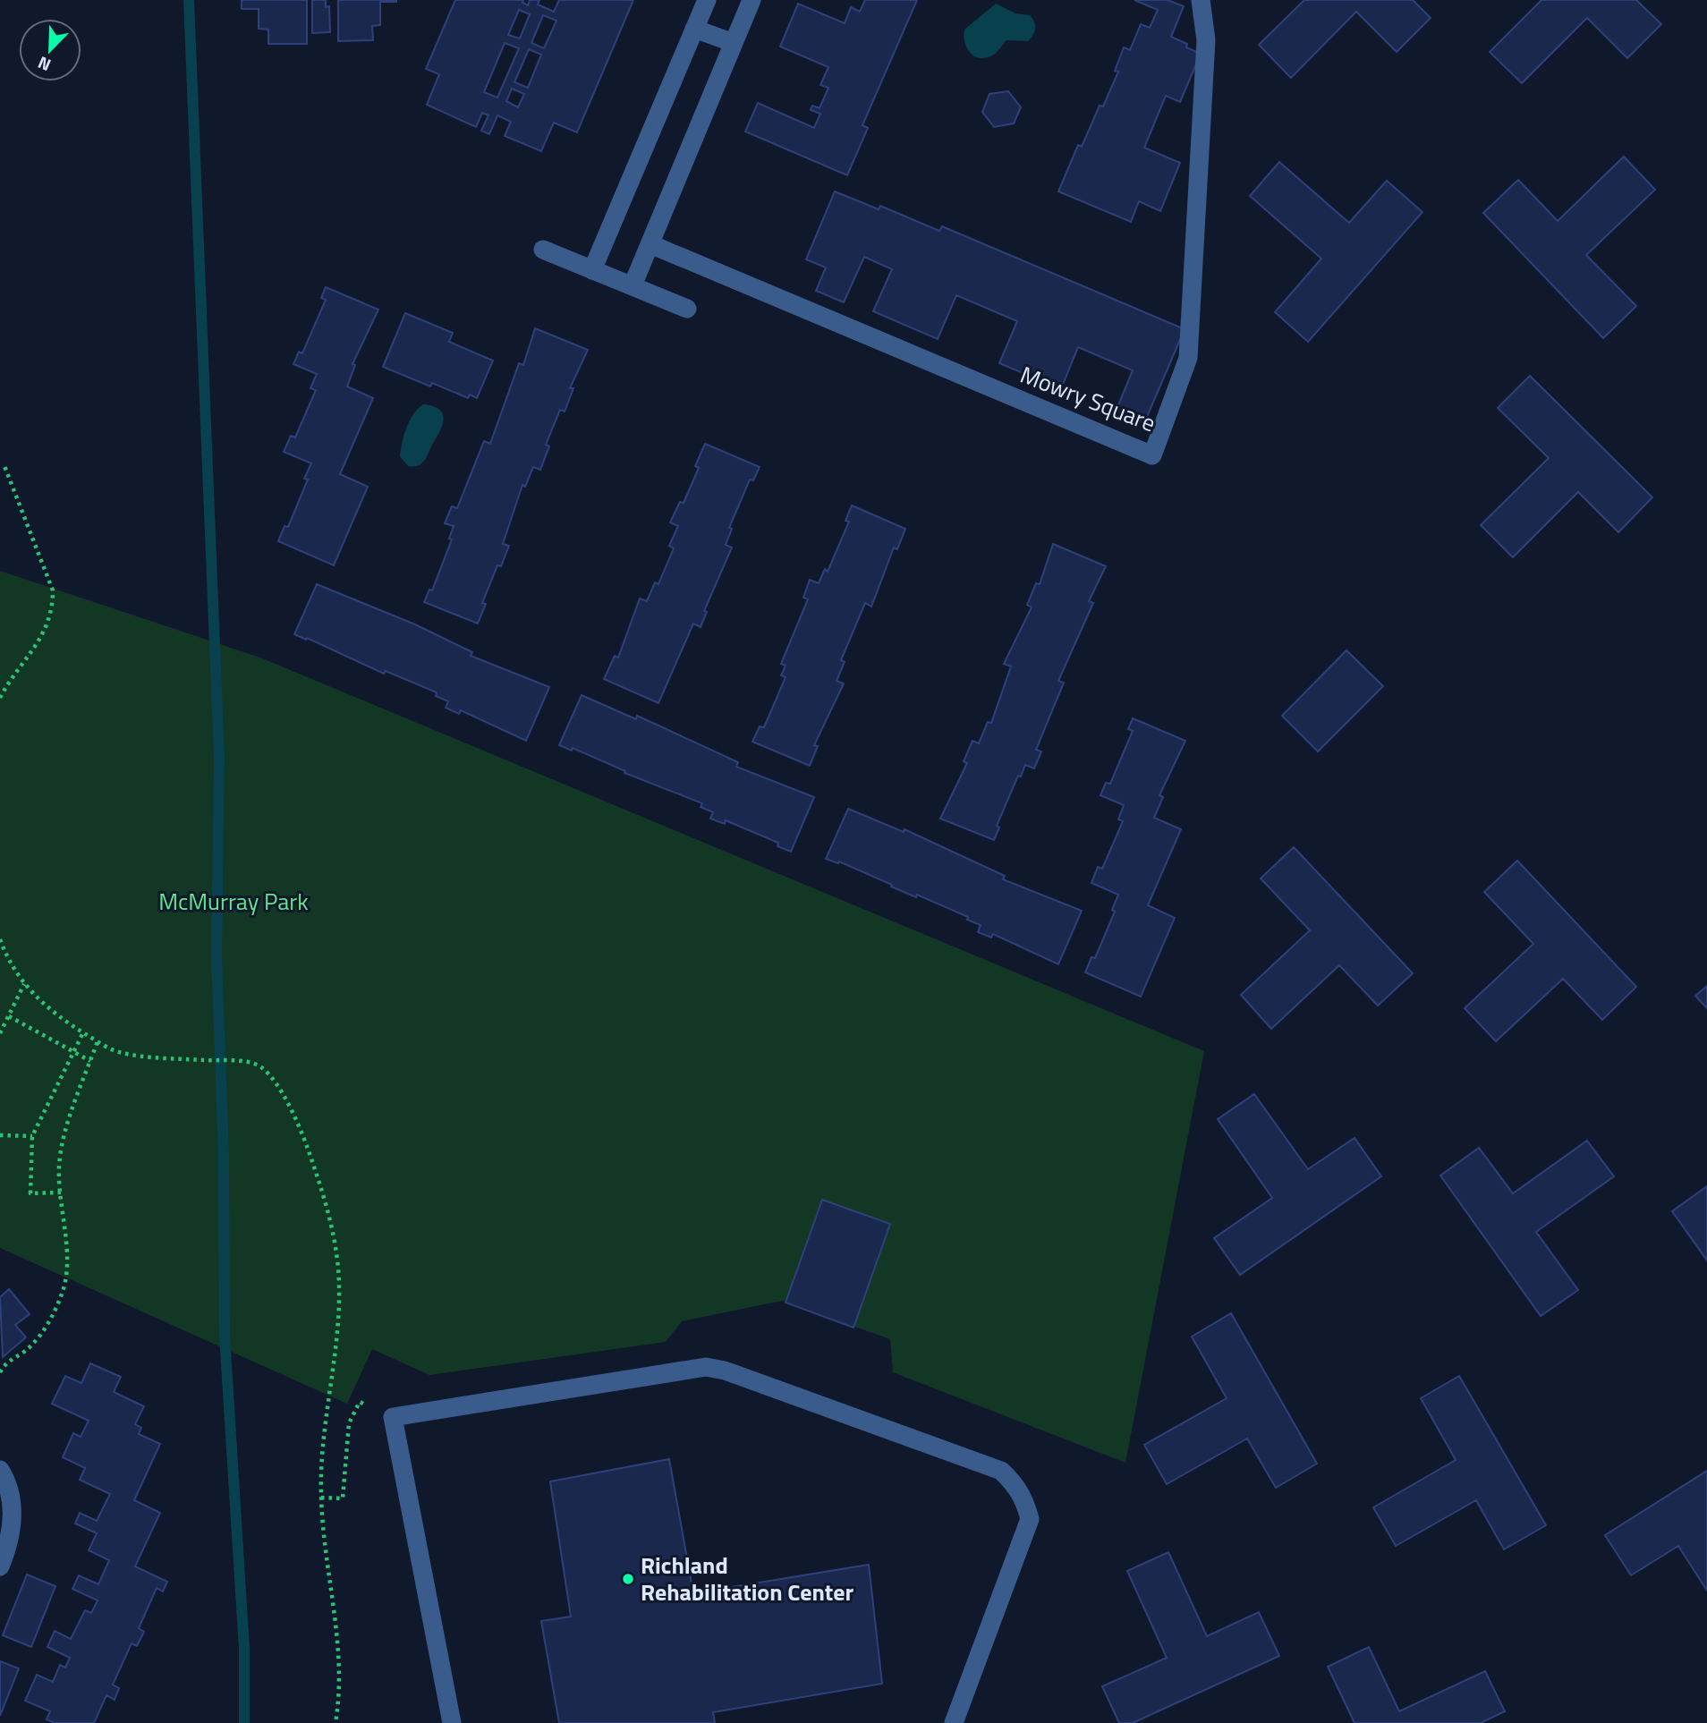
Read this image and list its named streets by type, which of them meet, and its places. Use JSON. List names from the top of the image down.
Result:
{
  "streets": {
    "street": ["Mowry Square"]
  },
  "parks": ["McMurray Park"],
  "places": ["Richland Rehabilitation Center"],
  "north": "bottom left"
}
